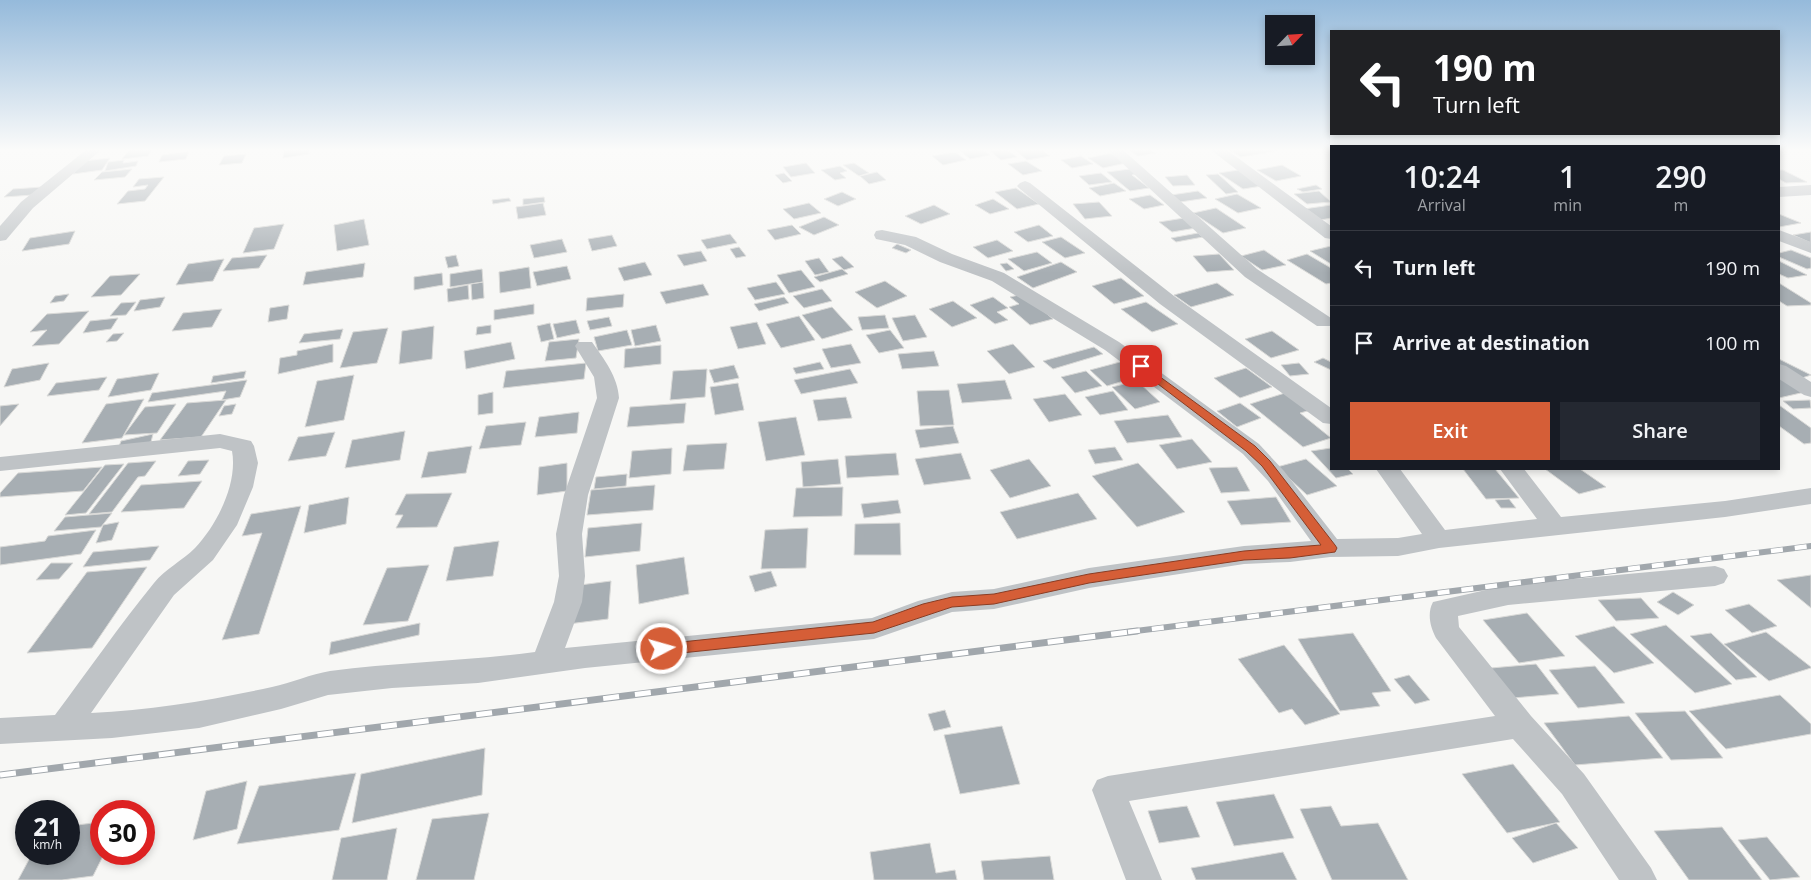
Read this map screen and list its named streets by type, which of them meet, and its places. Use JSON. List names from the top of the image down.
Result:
{
  "north": "top right",
  "page": {
    "turn": ["190 m", "Turn left"],
    "eta": [
      "10:24",
      "Arrival",
      "1",
      "min",
      "290",
      "m"
    ],
    "list": [
      {
        "name": "Turn left",
        "value": "190 m"
      },
      {
        "name": "Arrive at destination",
        "value": "100 m"
      }
    ],
    "buttons": ["Exit", "Share"],
    "speed": "21 km/h",
    "limit": "30"
  }
}
